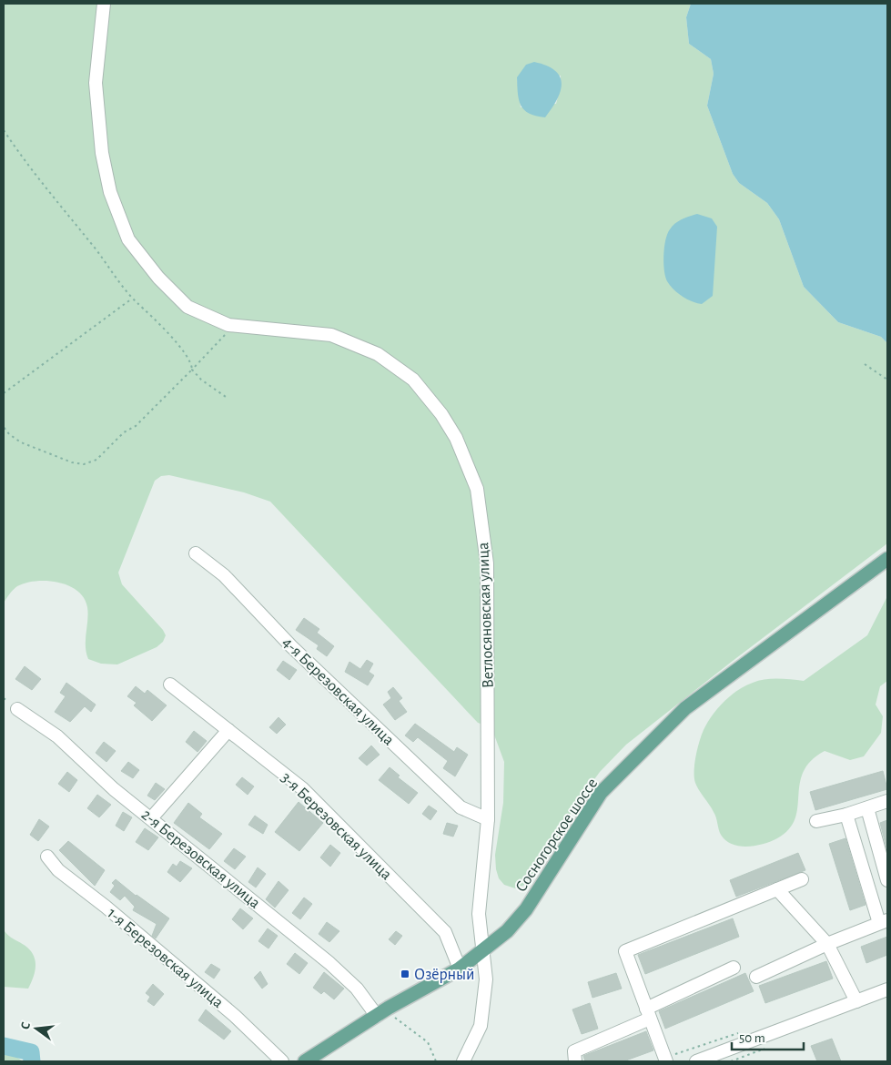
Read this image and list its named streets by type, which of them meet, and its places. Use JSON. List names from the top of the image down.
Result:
{
  "streets": {
    "main road": ["Сосногорское шоссе"],
    "street": [
      "Ветлосяновская улица",
      "4-я Березовская улица",
      "3-я Березовская улица",
      "2-я Березовская улица",
      "1-я Березовская улица"
    ]
  },
  "crossings": [
    ["Ветлосяновская улица", "4-я Березовская улица"],
    ["Ветлосяновская улица", "Сосногорское шоссе"],
    ["3-я Березовская улица", "Сосногорское шоссе"],
    ["Сосногорское шоссе", "2-я Березовская улица"]
  ],
  "places": {
    "transit": ["Озёрный"]
  },
  "scale_bar": "50 m",
  "north": "left"
}
